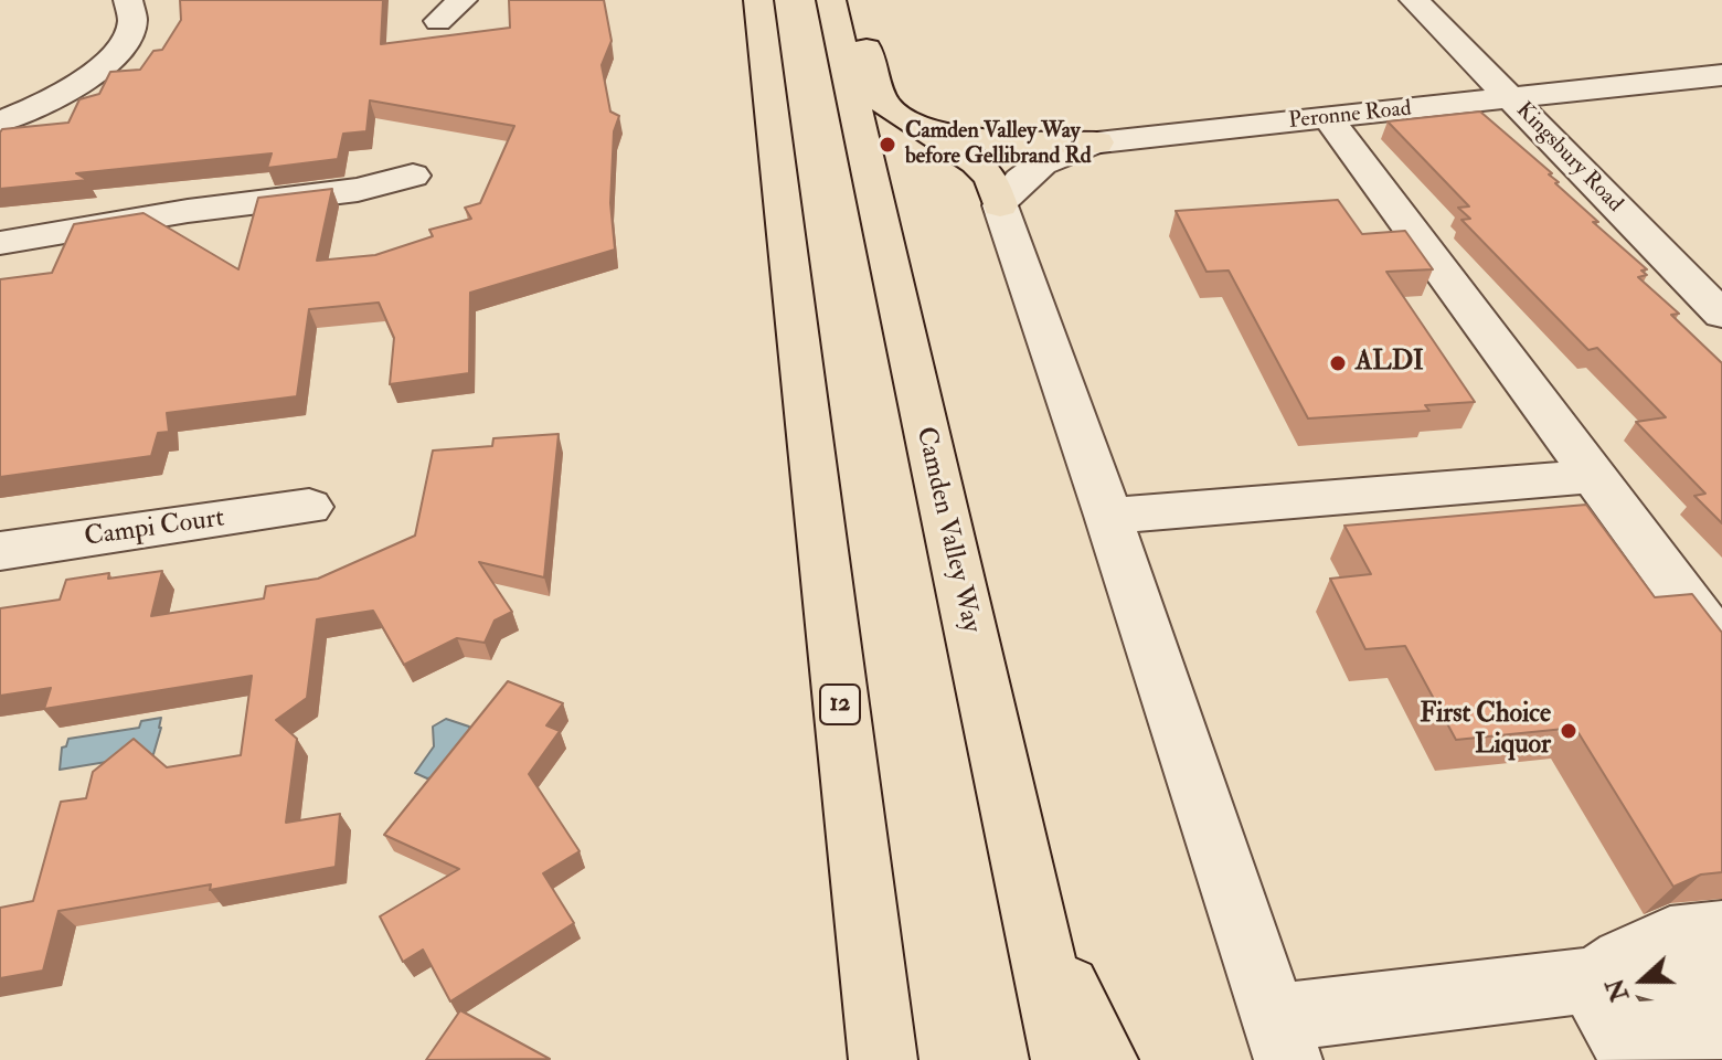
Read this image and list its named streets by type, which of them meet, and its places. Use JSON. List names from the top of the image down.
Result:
{
  "streets": {
    "main road": ["Camden Valley Way", "12"],
    "street": ["Peronne Road", "Kingsbury Road", "Campi Court"]
  },
  "crossings": [
    ["Peronne Road", "Kingsbury Road"]
  ],
  "places": ["Camden Valley Way before Gellibrand Rd", "ALDI", "First Choice Liquor"],
  "north": "left"
}
